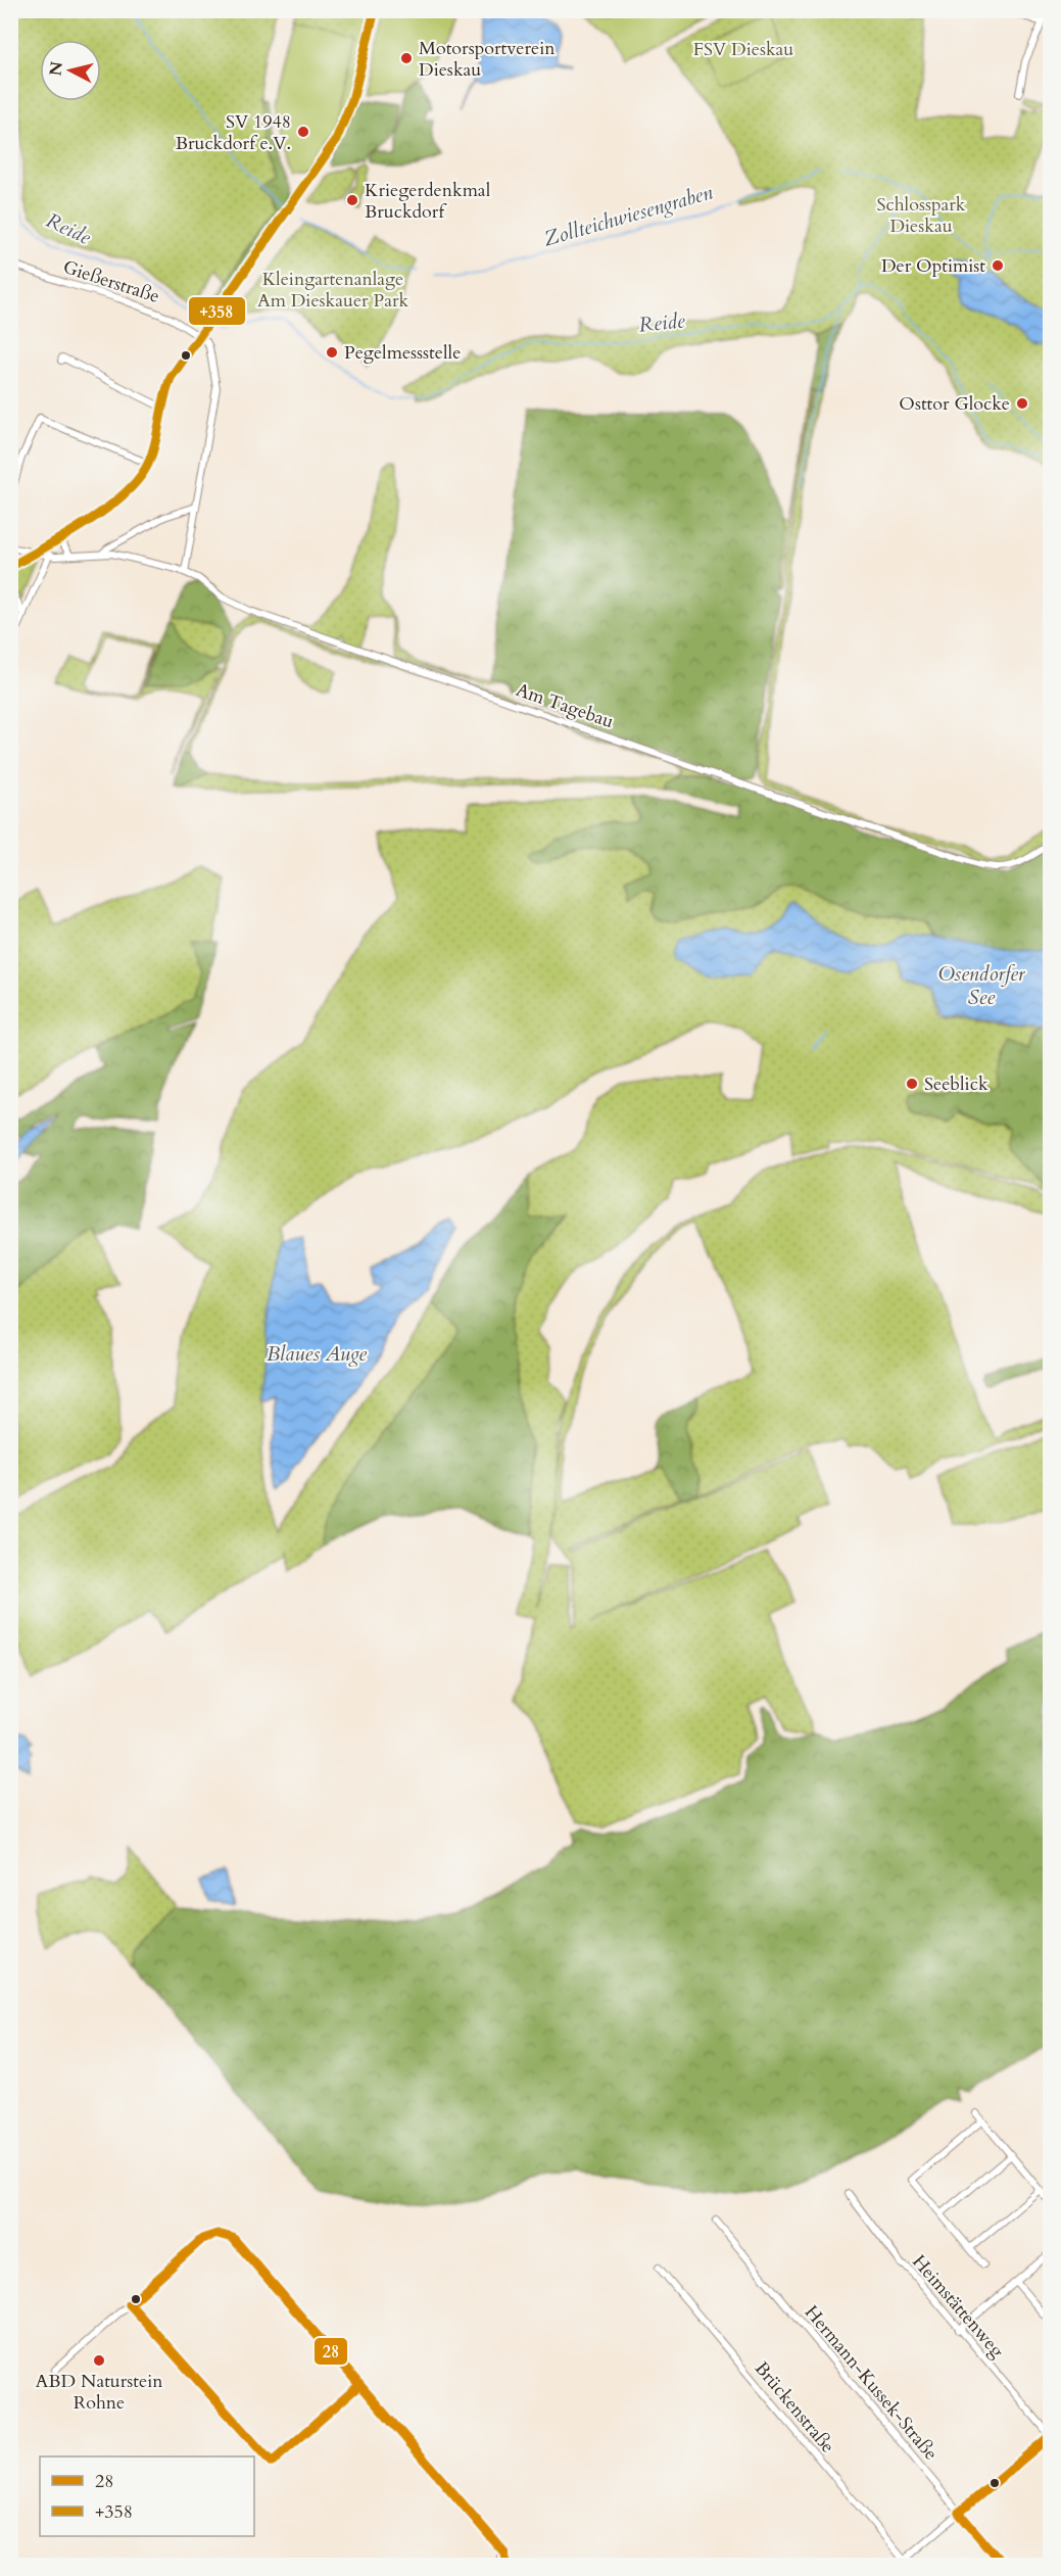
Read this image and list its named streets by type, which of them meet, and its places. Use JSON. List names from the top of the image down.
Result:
{
  "streets": {
    "street": [
      "Gießerstraße",
      "Am Tagebau",
      "Heimstättenweg",
      "Hermann-Kussek-Straße",
      "Brückenstraße"
    ]
  },
  "water": [
    "Zollteichwiesengraben",
    "Reide",
    "Osendorfer See",
    "Blaues Auge"
  ],
  "parks": ["FSV Dieskau", "Schlosspark Dieskau", "Kleingartenanlage Am Dieskauer Park"],
  "places": [
    "Motorsportverein Dieskau",
    "SV 1948 Bruckdorf e.V.",
    "Kriegerdenkmal Bruckdorf",
    "Der Optimist",
    "Pegelmessstelle",
    "Osttor Glocke",
    "Seeblick",
    "ABD Naturstein Rohne"
  ],
  "lines": ["transit line +358", "transit line 28"],
  "legend": ["28", "+358"],
  "north": "left"
}
